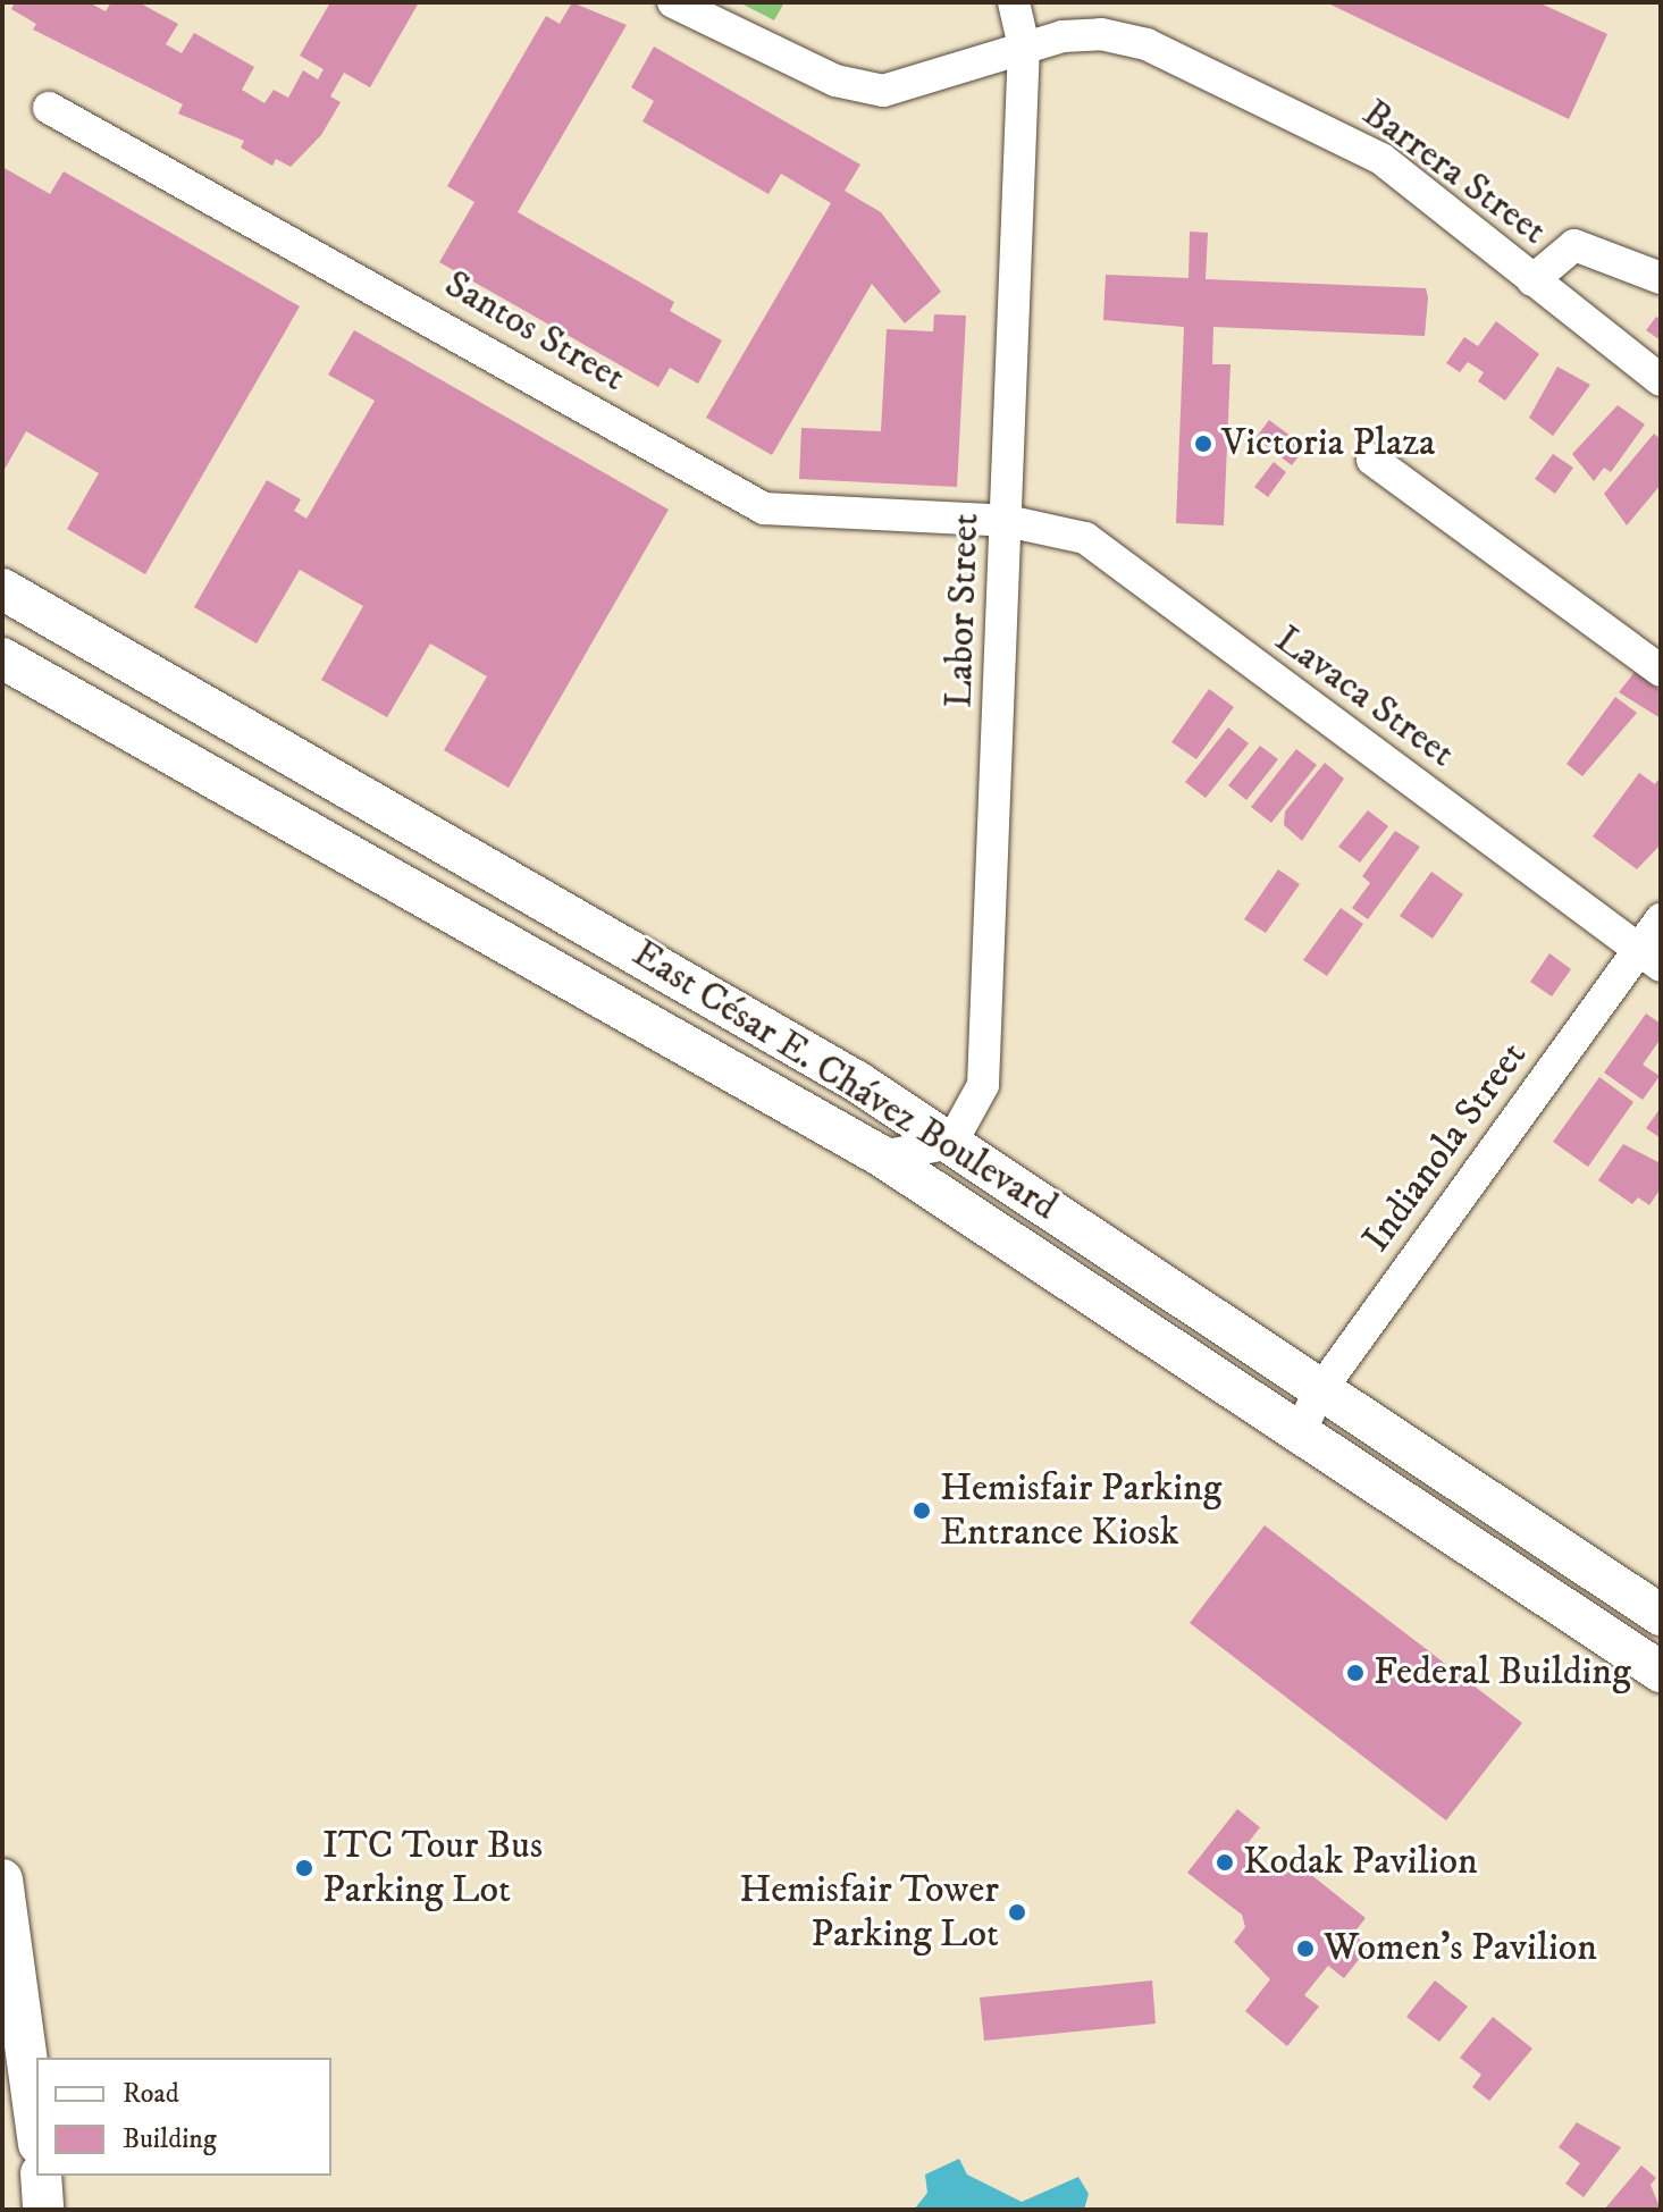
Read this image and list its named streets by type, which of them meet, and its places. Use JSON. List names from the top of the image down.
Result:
{
  "streets": {
    "main road": ["East César E. Chávez Boulevard"],
    "street": [
      "Barrera Street",
      "Santos Street",
      "Labor Street",
      "Lavaca Street",
      "Indianola Street"
    ]
  },
  "crossings": [
    ["Barrera Street", "Labor Street"],
    ["Santos Street", "Labor Street"],
    ["Santos Street", "Lavaca Street"],
    ["Labor Street", "Lavaca Street"],
    ["Labor Street", "East César E. Chávez Boulevard"],
    ["Lavaca Street", "Indianola Street"],
    ["East César E. Chávez Boulevard", "Indianola Street"]
  ],
  "places": [
    "Victoria Plaza",
    "Hemisfair Parking Entrance Kiosk",
    "Federal Building",
    "Kodak Pavilion",
    "ITC Tour Bus Parking Lot",
    "Hemisfair Tower Parking Lot",
    "Women's Pavilion"
  ],
  "legend": ["Road", "Building"]
}
